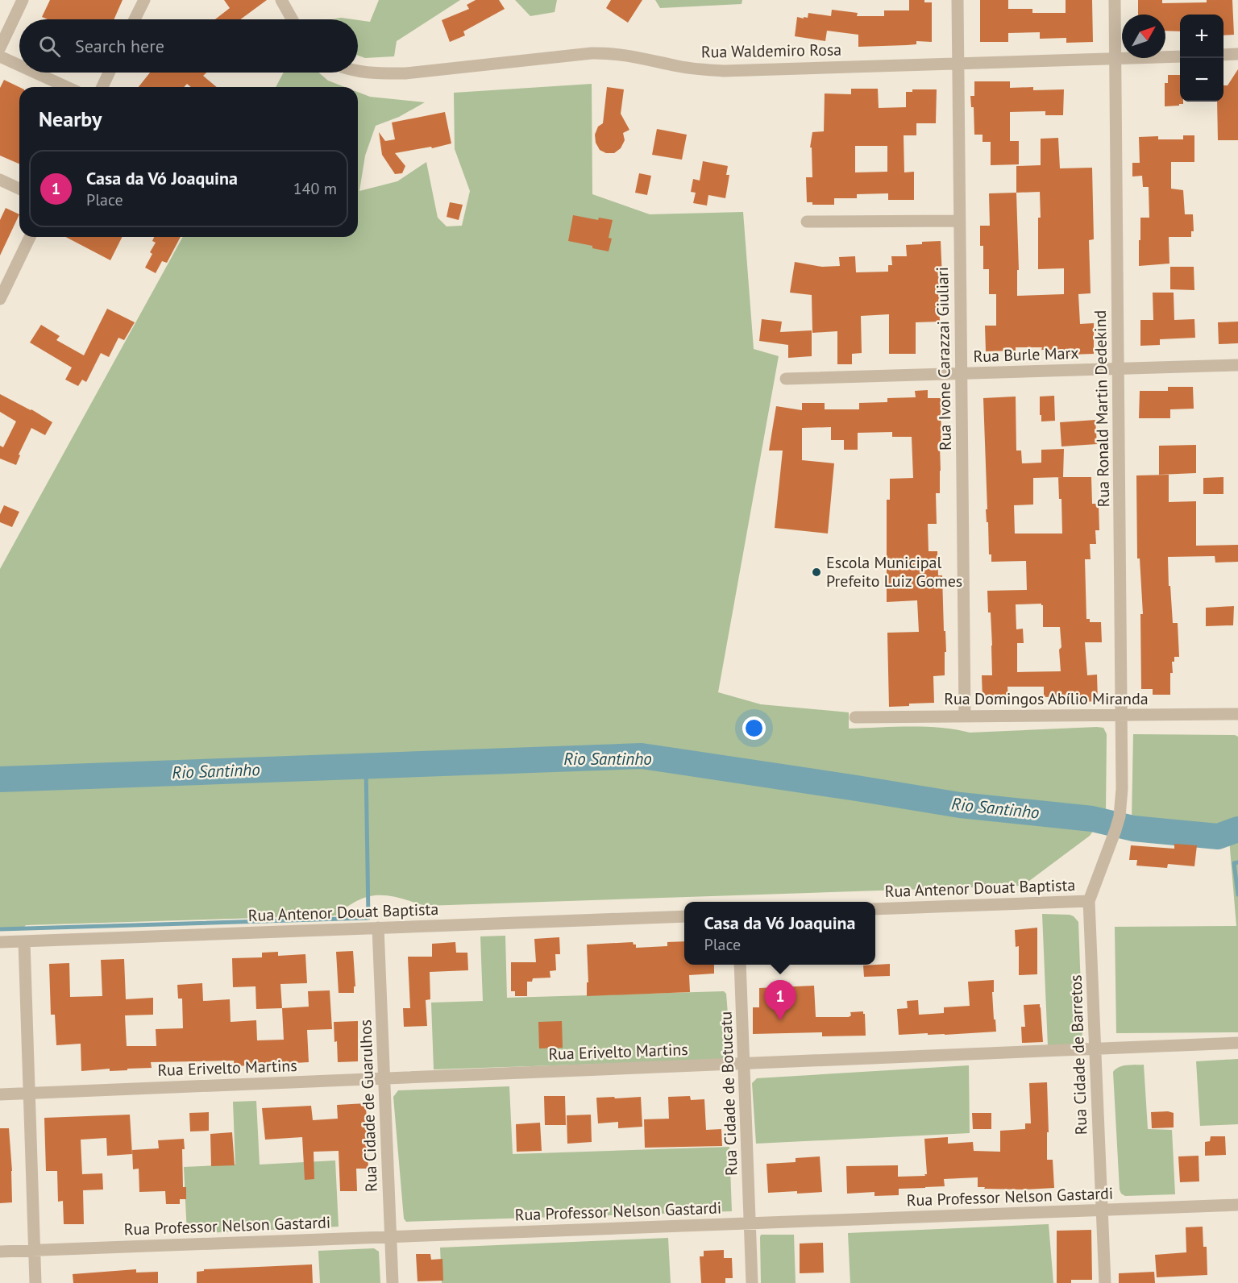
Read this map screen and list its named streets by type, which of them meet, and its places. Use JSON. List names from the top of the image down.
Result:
{
  "streets": {
    "street": [
      "Rua Waldemiro Rosa",
      "Rua Burle Marx",
      "Rua Ivone Carazzai Giuliari",
      "Rua Ronald Martin Dedekind",
      "Rua Domingos Abílio Miranda",
      "Rua Antenor Douat Baptista",
      "Rua Erivelto Martins",
      "Rua Cidade de Barretos",
      "Rua Cidade de Botucatu",
      "Rua Cidade de Guarulhos",
      "Rua Professor Nelson Gastardi"
    ]
  },
  "crossings": [
    ["Rua Waldemiro Rosa", "Rua Ivone Carazzai Giuliari"],
    ["Rua Waldemiro Rosa", "Rua Ronald Martin Dedekind"],
    ["Rua Burle Marx", "Rua Ivone Carazzai Giuliari"],
    ["Rua Burle Marx", "Rua Ronald Martin Dedekind"],
    ["Rua Ivone Carazzai Giuliari", "Rua Domingos Abílio Miranda"],
    ["Rua Ronald Martin Dedekind", "Rua Domingos Abílio Miranda"],
    ["Rua Ronald Martin Dedekind", "Rua Cidade de Barretos"],
    ["Rua Antenor Douat Baptista", "Rua Cidade de Barretos"],
    ["Rua Antenor Douat Baptista", "Rua Cidade de Guarulhos"],
    ["Rua Erivelto Martins", "Rua Cidade de Barretos"],
    ["Rua Erivelto Martins", "Rua Cidade de Botucatu"],
    ["Rua Erivelto Martins", "Rua Cidade de Guarulhos"],
    ["Rua Cidade de Barretos", "Rua Professor Nelson Gastardi"],
    ["Rua Cidade de Botucatu", "Rua Professor Nelson Gastardi"],
    ["Rua Cidade de Guarulhos", "Rua Professor Nelson Gastardi"]
  ],
  "water": ["Rio Santinho"],
  "places": ["Escola Municipal Prefeito Luiz Gomes"],
  "north": "top right",
  "page": {
    "map_buttons": ["+", "−"],
    "search": "Search here",
    "heading": "Nearby",
    "list": [
      {
        "mark": "1",
        "name": "Casa da Vó Joaquina",
        "note": "Place",
        "value": "140 m"
      }
    ],
    "popup": ["Casa da Vó Joaquina", "Place"],
    "pins": "1"
  }
}
